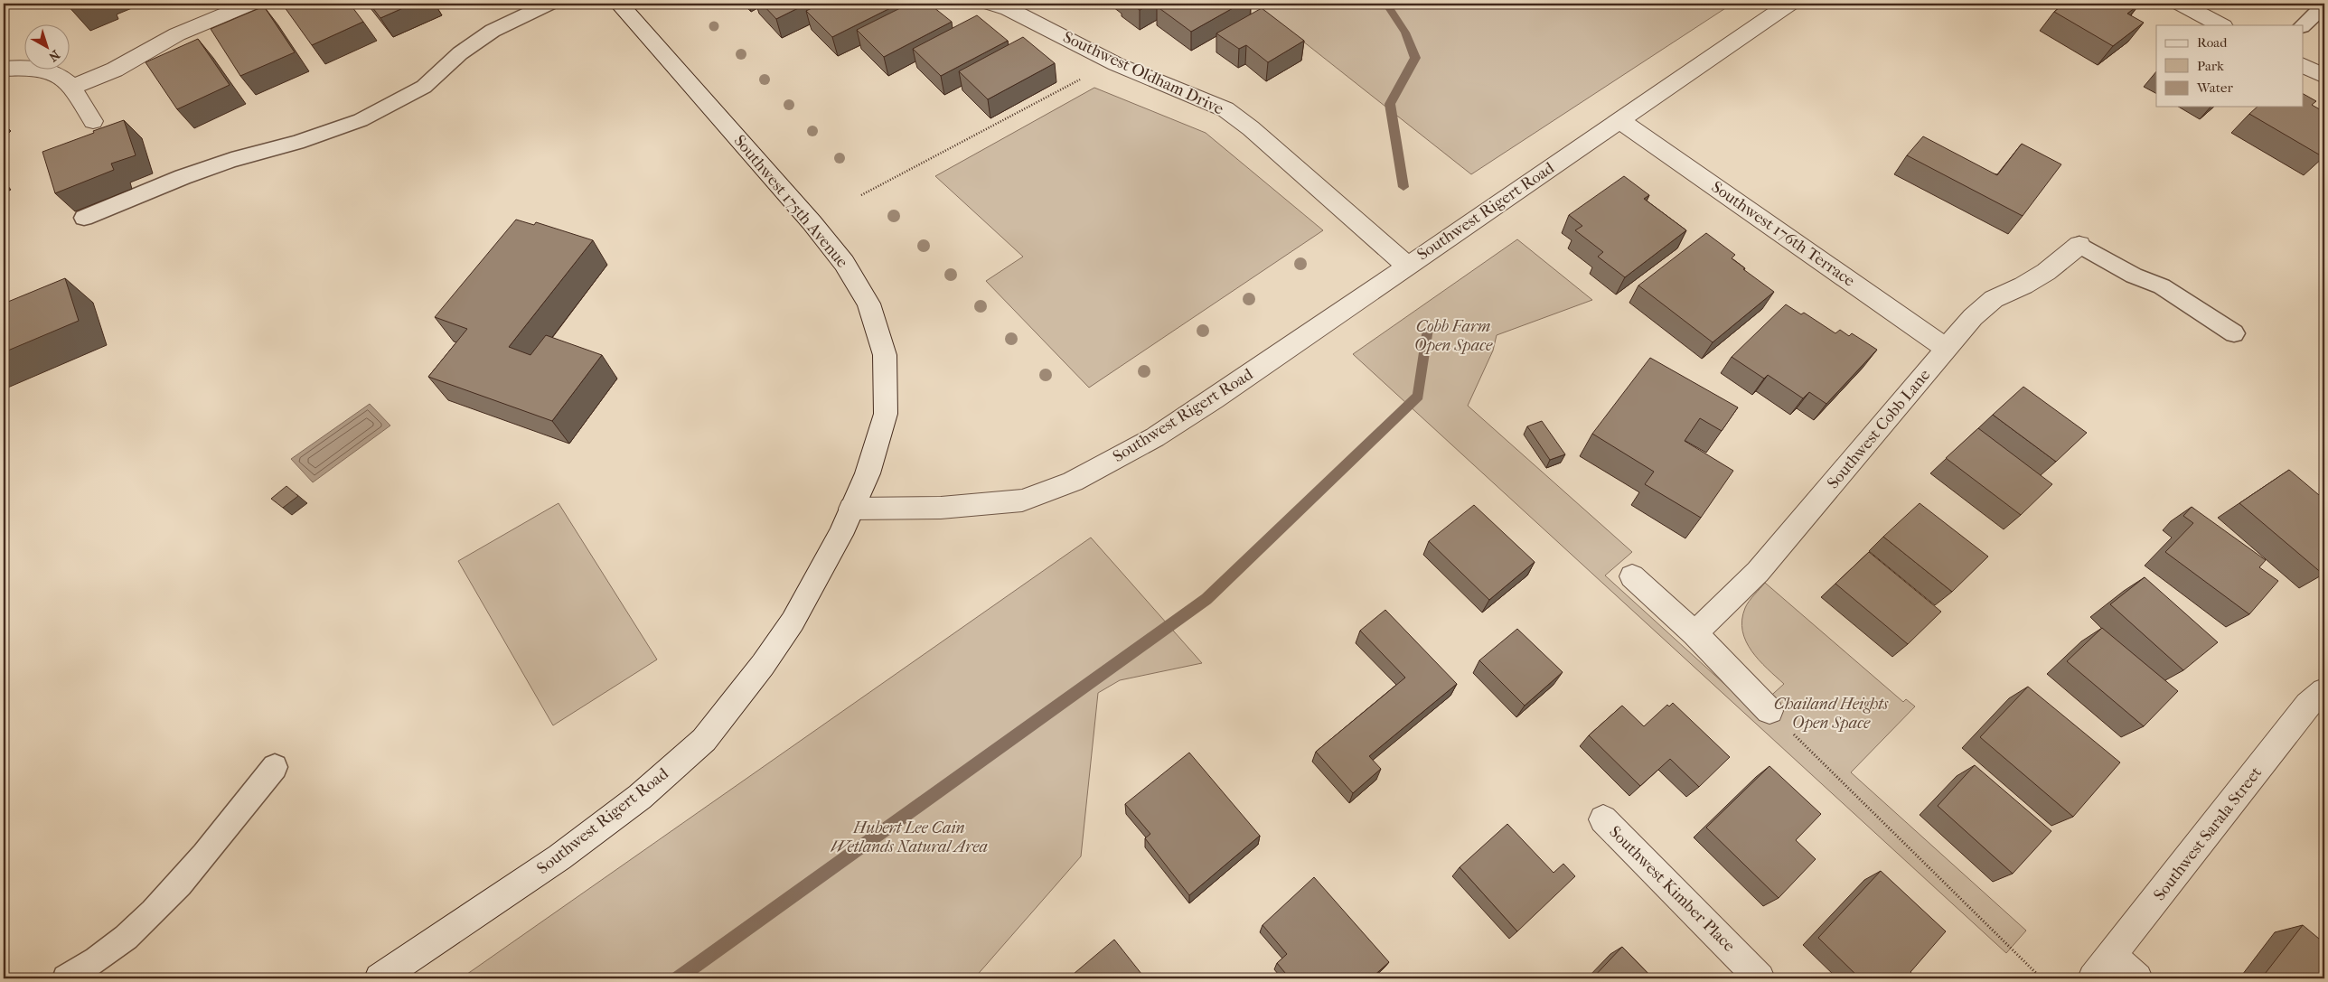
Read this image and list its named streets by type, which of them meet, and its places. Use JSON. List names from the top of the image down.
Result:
{
  "streets": {
    "street": [
      "Southwest Oldham Drive",
      "Southwest 175th Avenue",
      "Southwest Rigert Road",
      "Southwest 176th Terrace",
      "Southwest Cobb Lane",
      "Southwest Sarala Street",
      "Southwest Kimber Place"
    ]
  },
  "crossings": [
    ["Southwest Oldham Drive", "Southwest Rigert Road"],
    ["Southwest 175th Avenue", "Southwest Rigert Road"],
    ["Southwest Rigert Road", "Southwest 176th Terrace"],
    ["Southwest 176th Terrace", "Southwest Cobb Lane"]
  ],
  "parks": ["Cobb Farm Open Space", "Chailand Heights Open Space", "Hubert Lee Cain Wetlands Natural Area"],
  "legend": ["Road", "Park", "Water"],
  "north": "bottom right"
}
